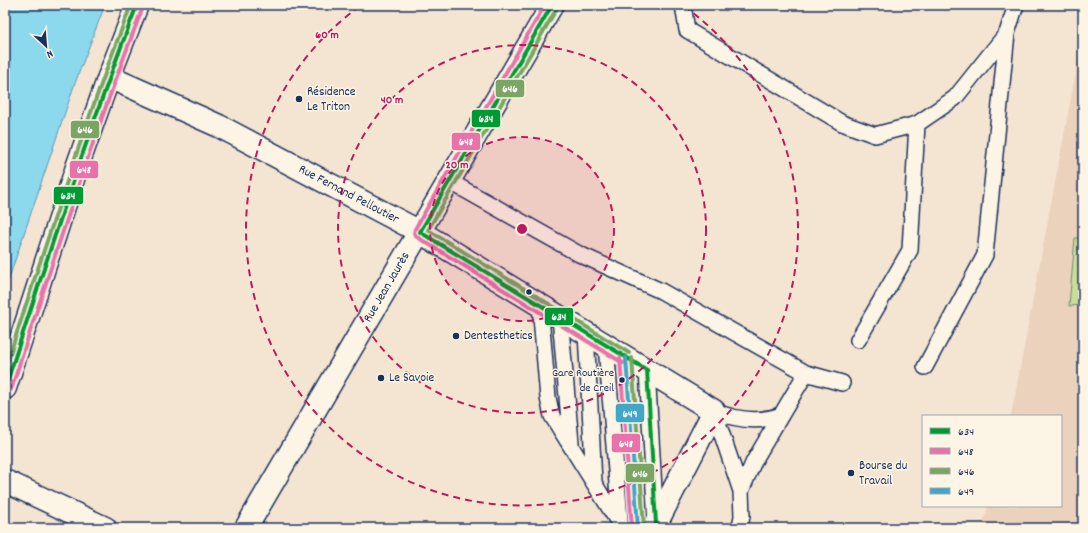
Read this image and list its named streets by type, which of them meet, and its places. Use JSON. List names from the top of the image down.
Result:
{
  "streets": {
    "street": ["Rue Fernand Pelloutier", "Rue Jean Jaurès"]
  },
  "crossings": [
    ["Rue Fernand Pelloutier", "Rue Jean Jaurès"]
  ],
  "places": [
    "Résidence Le Triton",
    "Dentesthetics",
    "Le Savoie",
    "Gare Routière de Creil",
    "Bourse du Travail"
  ],
  "lines": [
    "transit line 634",
    "transit line 648",
    "transit line 646",
    "transit line 649"
  ],
  "legend": [
    "634",
    "648",
    "646",
    "649"
  ],
  "north": "bottom right",
  "rings": ["60 m", "40 m", "20 m"]
}
